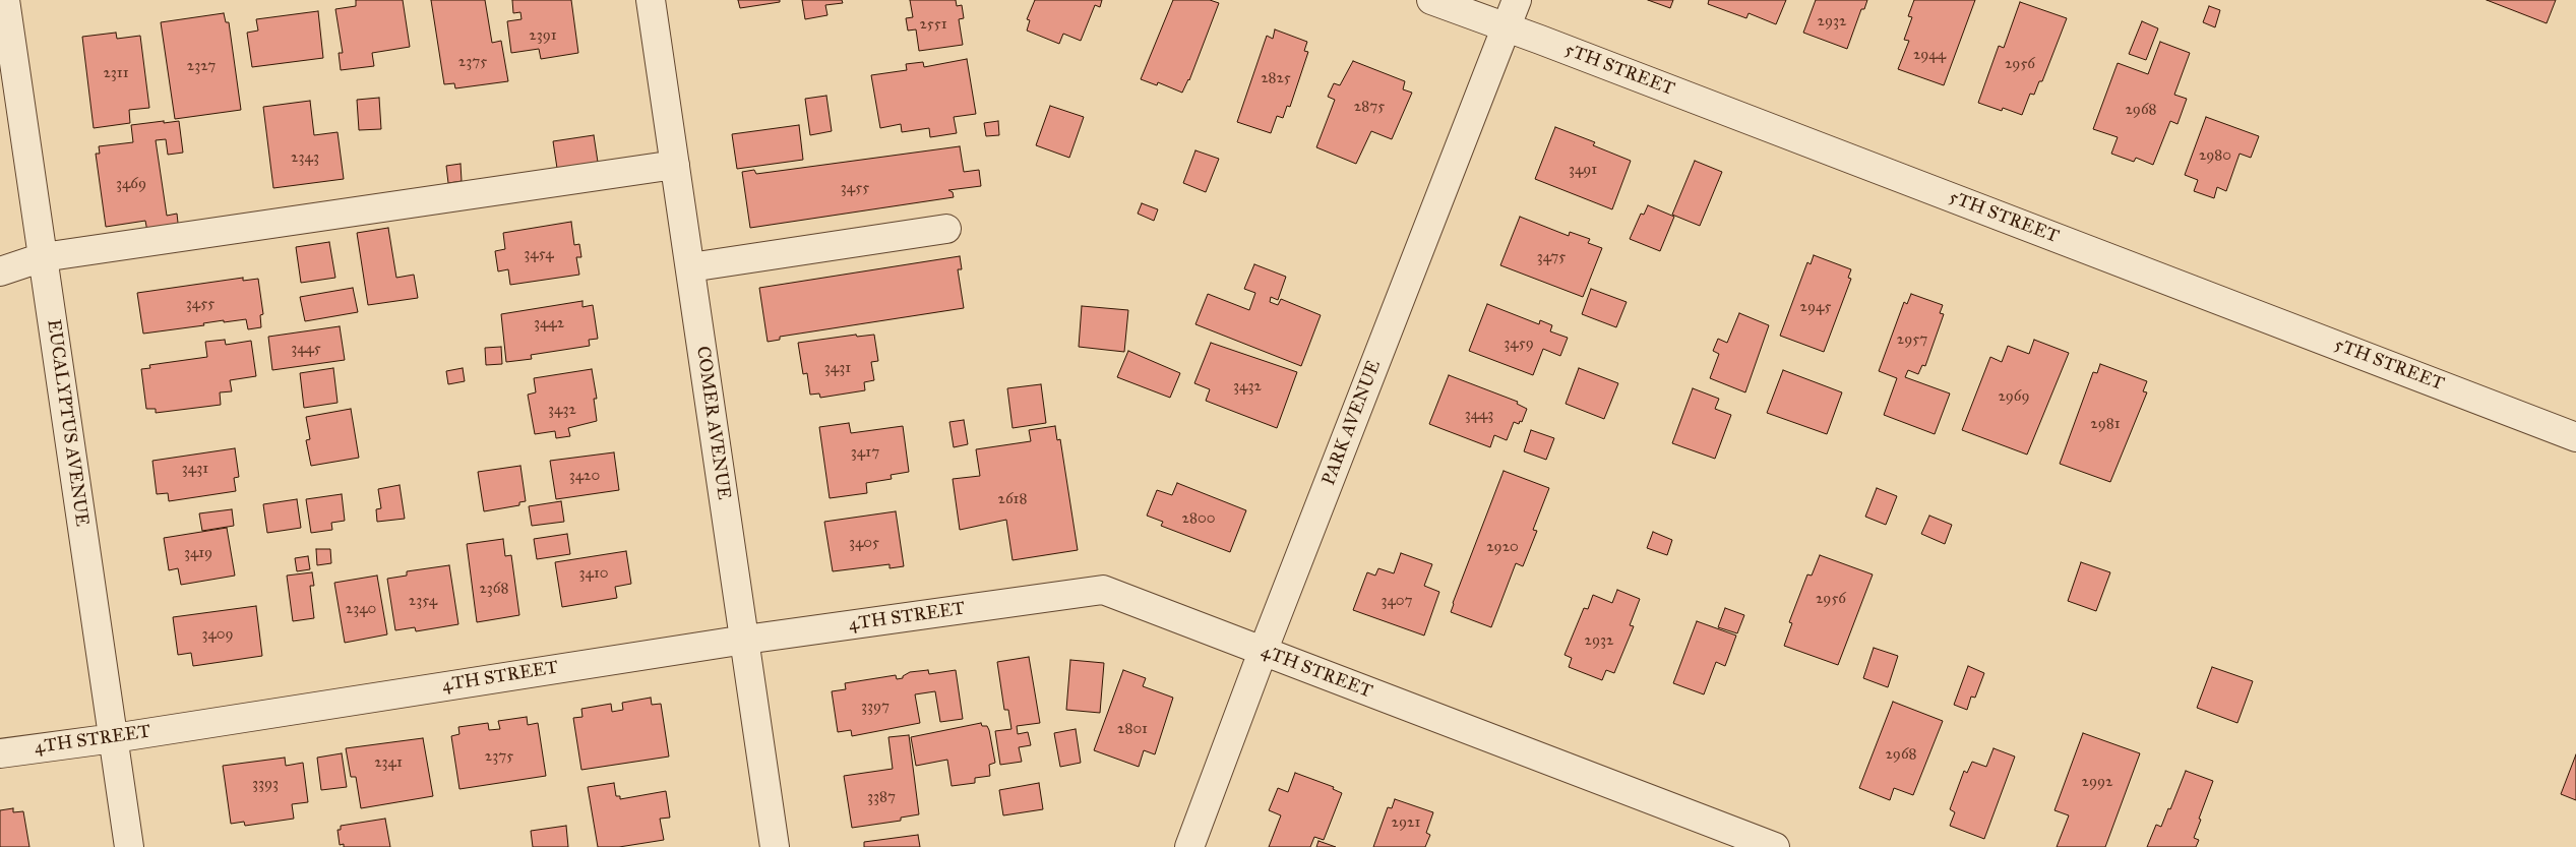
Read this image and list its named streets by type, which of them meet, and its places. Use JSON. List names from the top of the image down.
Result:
{
  "streets": {
    "street": [
      "5TH STREET",
      "EUCALYPTUS AVENUE",
      "COMER AVENUE",
      "PARK AVENUE",
      "4TH STREET"
    ]
  },
  "crossings": [
    ["5TH STREET", "PARK AVENUE"],
    ["EUCALYPTUS AVENUE", "4TH STREET"],
    ["COMER AVENUE", "4TH STREET"],
    ["PARK AVENUE", "4TH STREET"]
  ],
  "house_numbers": [
    "2932",
    "2551",
    "2391",
    "2944",
    "2375",
    "2956",
    "2327",
    "2311",
    "2825",
    "2875",
    "2968",
    "2980",
    "2343",
    "3491",
    "3469",
    "3455",
    "3454",
    "3475",
    "3455",
    "2945",
    "3442",
    "2957",
    "3459",
    "3445",
    "3431",
    "3432",
    "2969",
    "3432",
    "3443",
    "2981",
    "3417",
    "3431",
    "3420",
    "2618",
    "2800",
    "3405",
    "2920",
    "3419",
    "3410",
    "2368",
    "2956",
    "2354",
    "3407",
    "2340",
    "3409",
    "2932",
    "3397",
    "2801",
    "2968",
    "2375",
    "2341",
    "2992",
    "3393",
    "3387",
    "2921"
  ]
}
